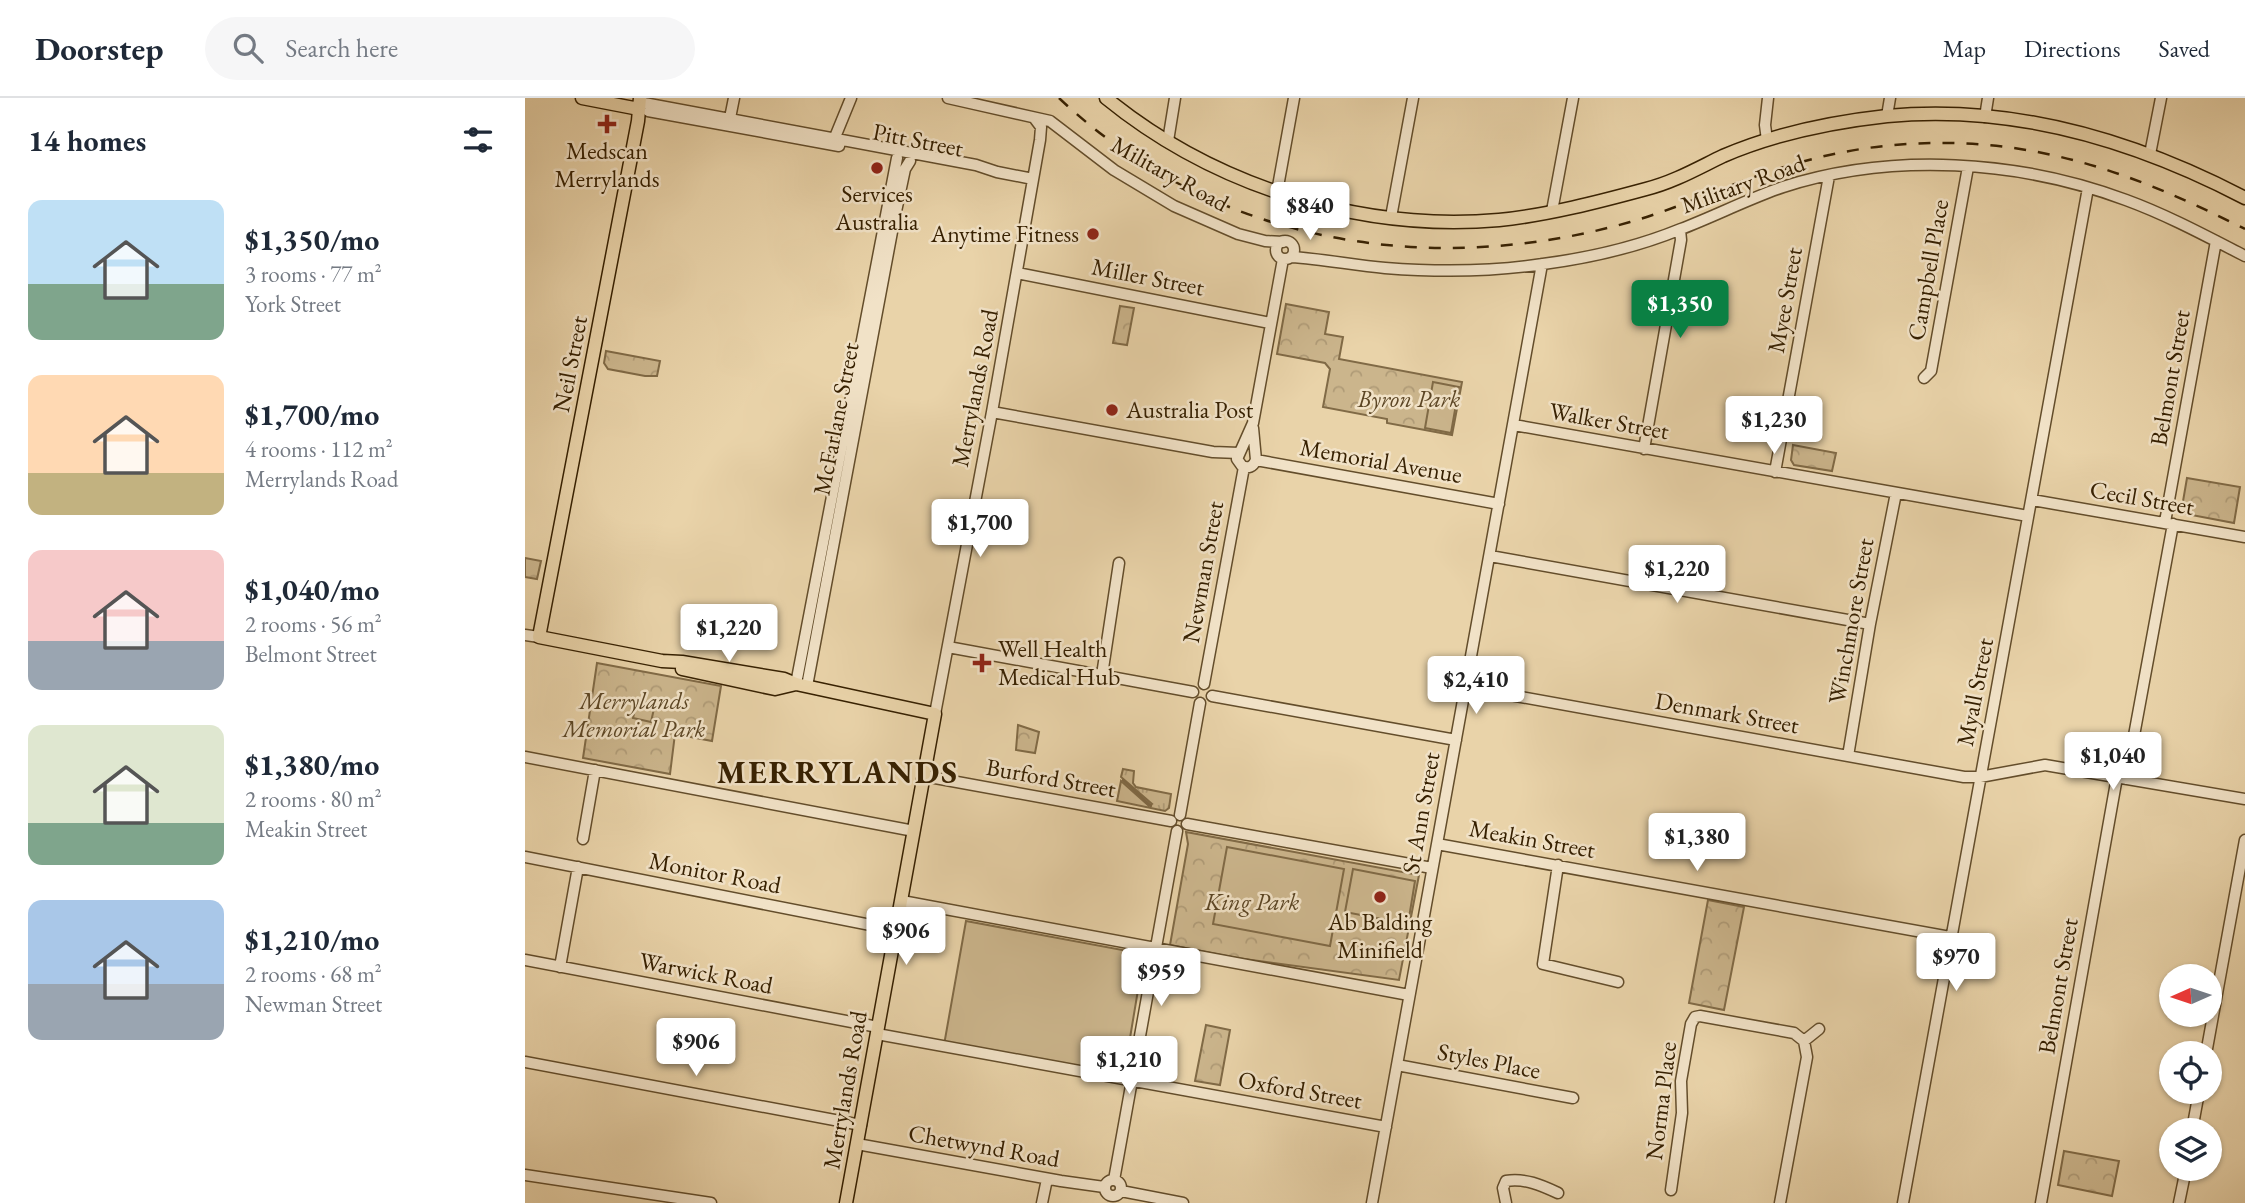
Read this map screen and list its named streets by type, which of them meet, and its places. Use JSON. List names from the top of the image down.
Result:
{
  "streets": {
    "main road": ["Pitt Street", "Neil Street", "Merrylands Road"],
    "street": [
      "Military Road",
      "Campbell Place",
      "Miller Street",
      "Myee Street",
      "Belmont Street",
      "McFarlane Street",
      "Walker Street",
      "Memorial Avenue",
      "Cecil Street",
      "Newman Street",
      "Winchmore Street",
      "Myall Street",
      "Denmark Street",
      "Burford Street",
      "St Ann Street",
      "Meakin Street",
      "Monitor Road",
      "Warwick Road",
      "Styles Place",
      "Oxford Street",
      "Norma Place",
      "Chetwynd Road"
    ]
  },
  "crossings": [
    ["Pitt Street", "Neil Street"],
    ["Pitt Street", "Merrylands Road"],
    ["Pitt Street", "McFarlane Street"],
    ["Military Road", "Campbell Place"],
    ["Military Road", "Myee Street"],
    ["Military Road", "Belmont Street"],
    ["Military Road", "Merrylands Road"],
    ["Military Road", "Newman Street"],
    ["Military Road", "Myall Street"],
    ["Military Road", "St Ann Street"],
    ["Miller Street", "Merrylands Road"],
    ["Miller Street", "Newman Street"],
    ["Myee Street", "Walker Street"],
    ["Belmont Street", "Cecil Street"],
    ["Belmont Street", "Denmark Street"],
    ["Merrylands Road", "Burford Street"],
    ["Merrylands Road", "Monitor Road"],
    ["Merrylands Road", "Warwick Road"],
    ["Merrylands Road", "Oxford Street"],
    ["Merrylands Road", "Chetwynd Road"],
    ["Walker Street", "Winchmore Street"],
    ["Walker Street", "Myall Street"],
    ["Walker Street", "St Ann Street"],
    ["Memorial Avenue", "Newman Street"],
    ["Memorial Avenue", "St Ann Street"],
    ["Cecil Street", "Myall Street"],
    ["Winchmore Street", "Denmark Street"],
    ["Myall Street", "Denmark Street"],
    ["Myall Street", "Meakin Street"],
    ["Denmark Street", "St Ann Street"],
    ["Burford Street", "St Ann Street"],
    ["St Ann Street", "Meakin Street"],
    ["St Ann Street", "Styles Place"],
    ["St Ann Street", "Oxford Street"],
    ["Warwick Road", "Oxford Street"]
  ],
  "districts": ["MERRYLANDS"],
  "parks": ["Byron Park", "Merrylands Memorial Park", "King Park"],
  "places": {
    "health": ["Medscan Merrylands", "Well Health Medical Hub"],
    "other": [
      "Services Australia",
      "Anytime Fitness",
      "Australia Post",
      "Ab Balding Minifield"
    ]
  },
  "north": "left",
  "page": {
    "header": "Doorstep",
    "search": "Search here",
    "nav": ["Map", "Directions", "Saved"],
    "heading": "14 homes",
    "list": [
      {
        "name": "$1,350/mo",
        "note": "3 rooms · 77 m² · York Street"
      },
      {
        "name": "$1,700/mo",
        "note": "4 rooms · 112 m² · Merrylands Road"
      },
      {
        "name": "$1,040/mo",
        "note": "2 rooms · 56 m² · Belmont Street"
      },
      {
        "name": "$1,380/mo",
        "note": "2 rooms · 80 m² · Meakin Street"
      },
      {
        "name": "$1,210/mo",
        "note": "2 rooms · 68 m² · Newman Street"
      }
    ],
    "price": [
      "$840",
      "$1,350",
      "$1,230",
      "$1,700",
      "$1,220",
      "$1,220",
      "$2,410",
      "$1,040",
      "$1,380",
      "$906",
      "$970",
      "$959",
      "$906",
      "$1,210"
    ]
  }
}
